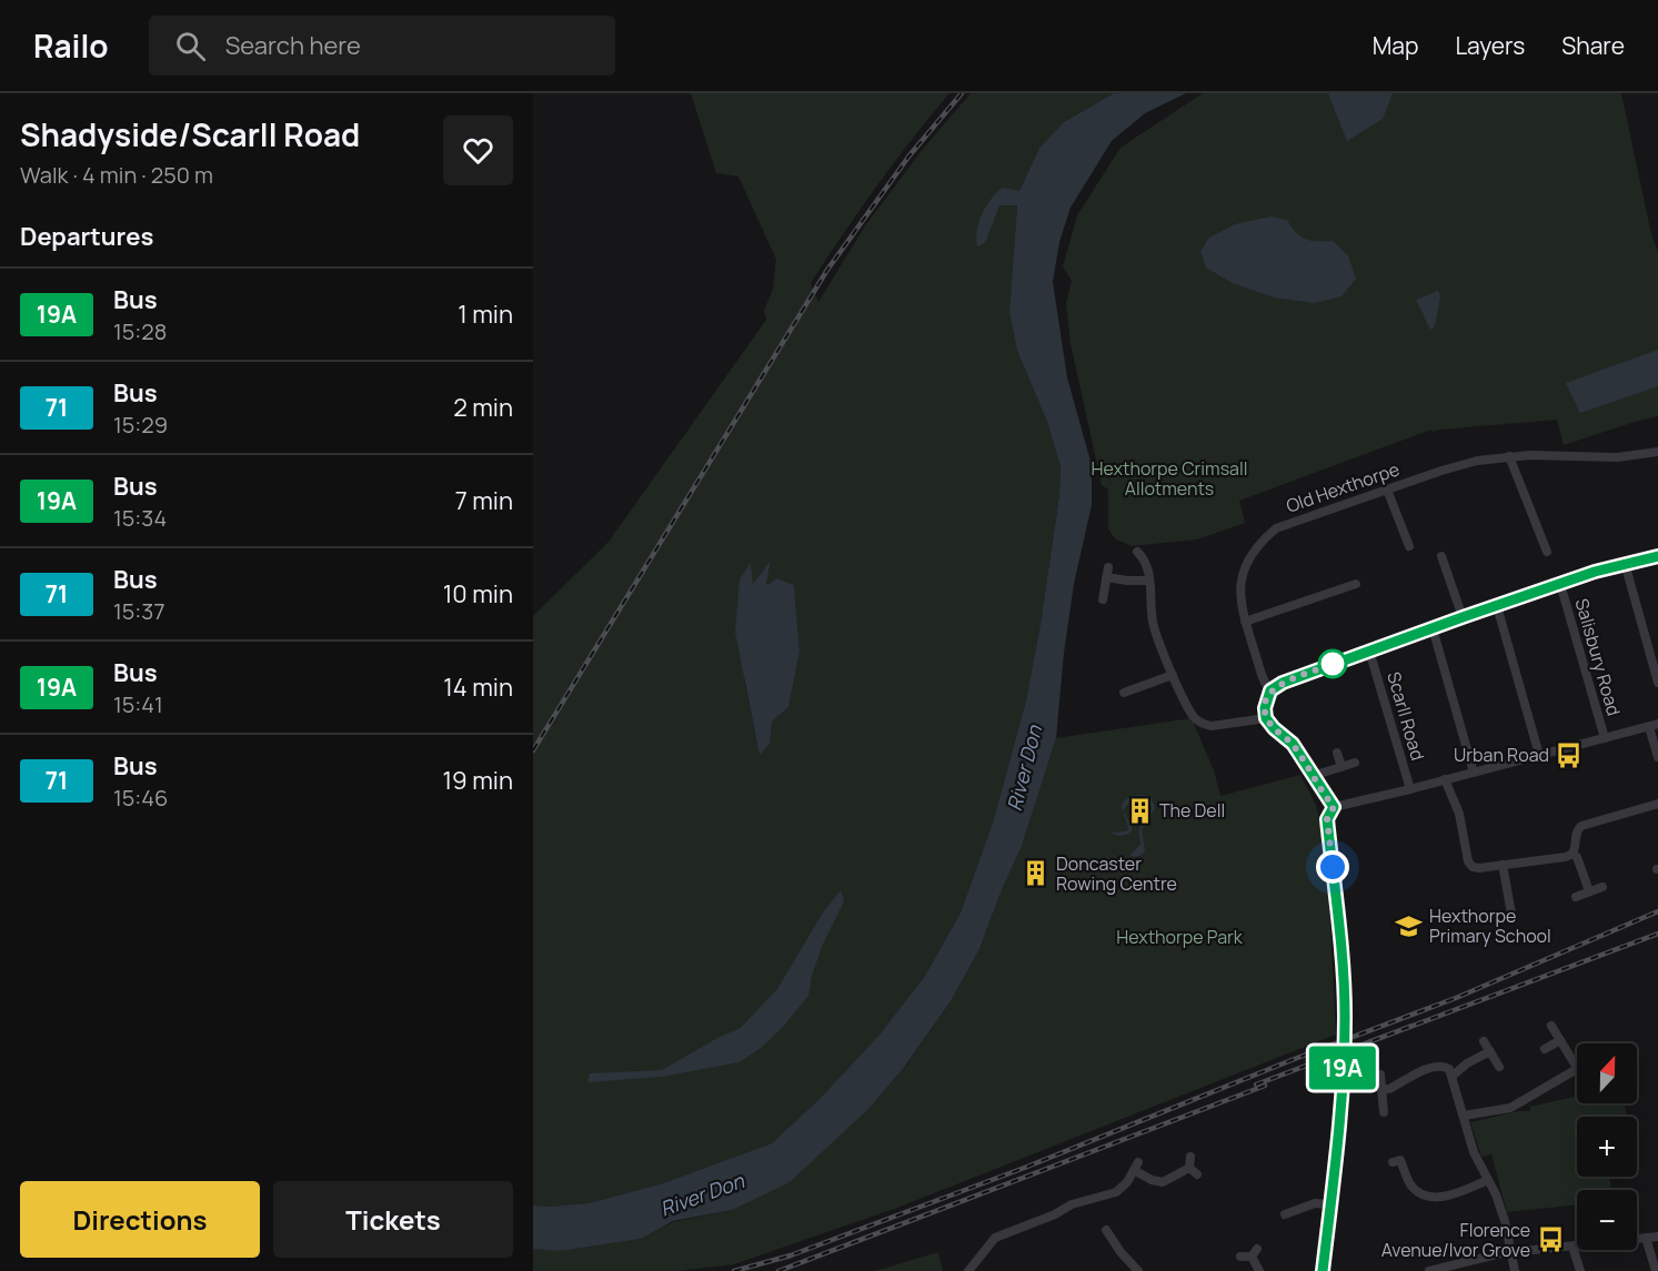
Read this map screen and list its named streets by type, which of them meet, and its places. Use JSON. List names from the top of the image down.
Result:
{
  "streets": {
    "street": ["Old Hexthorpe", "Salisbury Road", "Scarll Road"]
  },
  "water": ["River Don"],
  "parks": ["Hexthorpe Crimsall Allotments", "Hexthorpe Park"],
  "places": {
    "bus stop": ["Urban Road", "Florence Avenue/Ivor Grove"],
    "building": ["The Dell", "Doncaster Rowing Centre"],
    "school or university": ["Hexthorpe Primary School"]
  },
  "lines": ["bus line 19A"],
  "north": "top",
  "page": {
    "header": "Railo",
    "search": "Search here",
    "nav": ["Map", "Layers", "Share"],
    "heading": [
      ["Shadyside/Scarll Road", "Walk · 4 min · 250 m"],
      "Departures"
    ],
    "on_map": "19A",
    "list": [
      {
        "mark": "19A",
        "name": "Bus",
        "note": "15:28",
        "value": "1 min"
      },
      {
        "mark": "71",
        "name": "Bus",
        "note": "15:29",
        "value": "2 min"
      },
      {
        "mark": "19A",
        "name": "Bus",
        "note": "15:34",
        "value": "7 min"
      },
      {
        "mark": "71",
        "name": "Bus",
        "note": "15:37",
        "value": "10 min"
      },
      {
        "mark": "19A",
        "name": "Bus",
        "note": "15:41",
        "value": "14 min"
      },
      {
        "mark": "71",
        "name": "Bus",
        "note": "15:46",
        "value": "19 min"
      }
    ],
    "map_buttons": ["+", "−"],
    "buttons": ["Directions", "Tickets"]
  }
}
